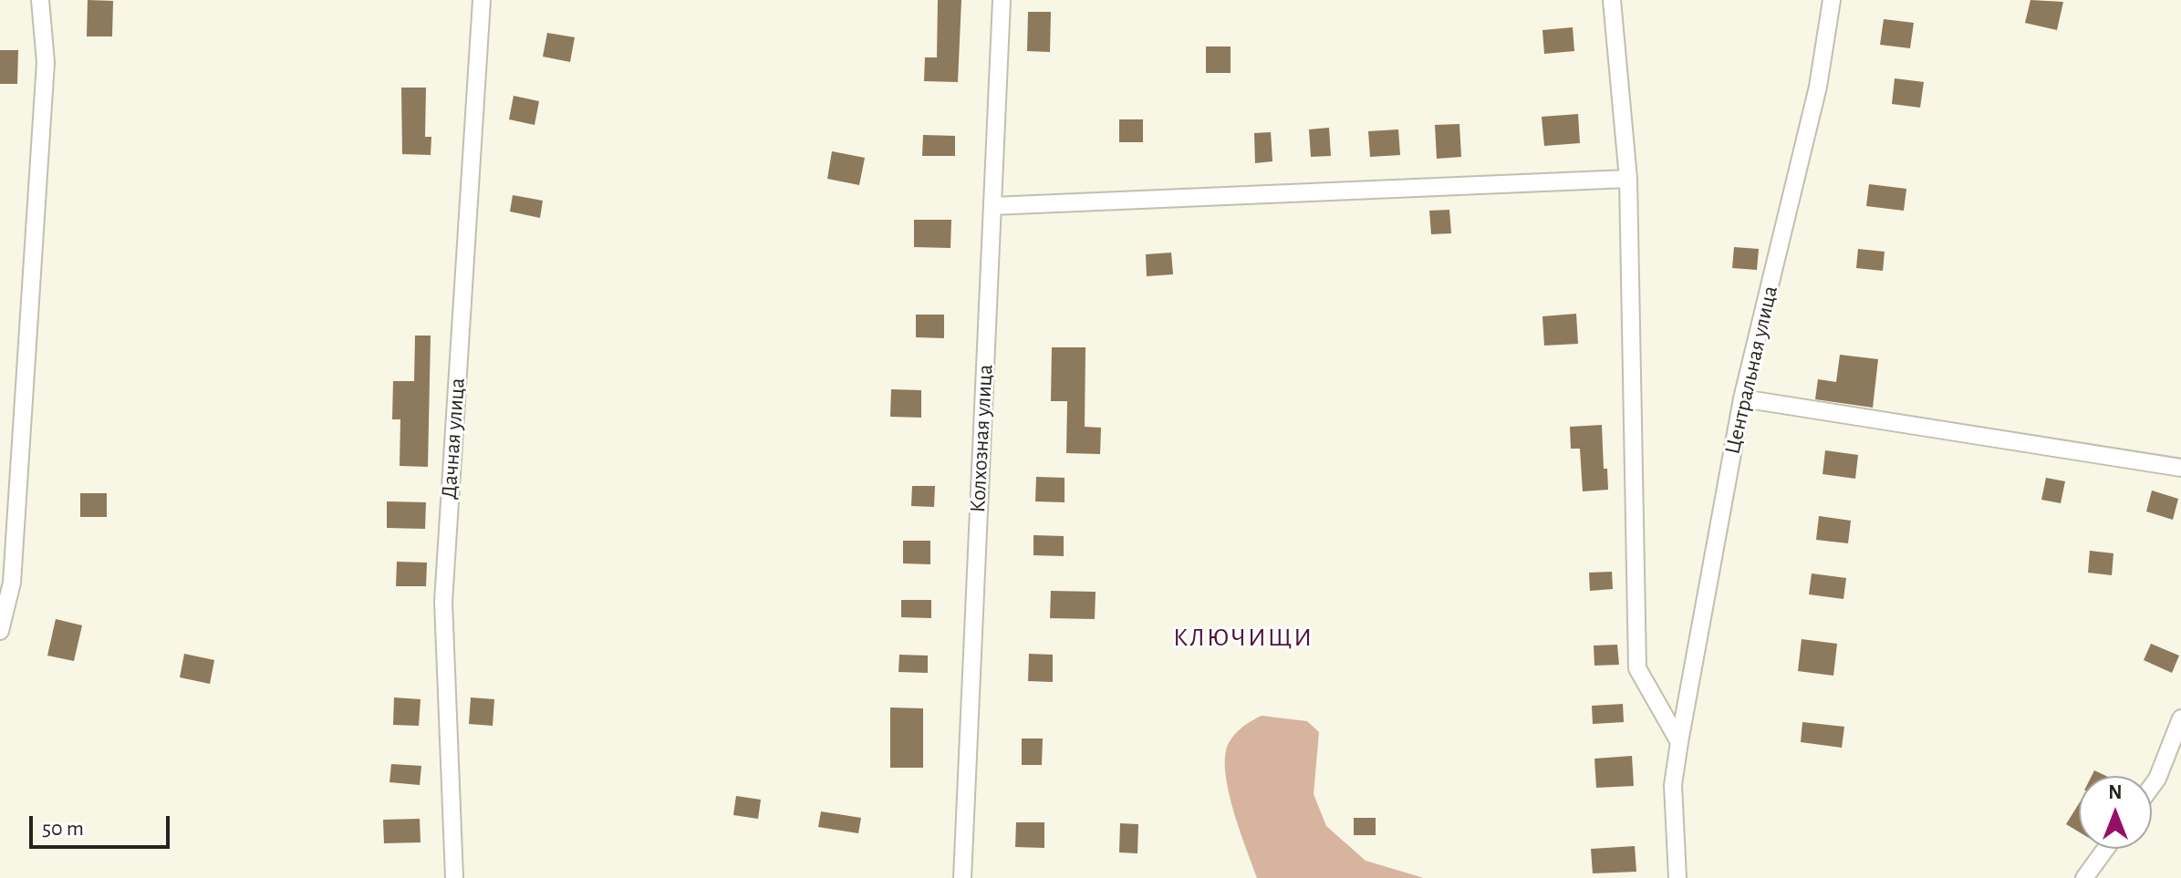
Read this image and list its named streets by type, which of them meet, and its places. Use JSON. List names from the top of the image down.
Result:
{
  "streets": {
    "street": ["Центральная улица", "Дачная улица", "Колхозная улица"]
  },
  "districts": ["КЛЮЧИЩИ"],
  "scale_bar": "50 m",
  "north": "top"
}
